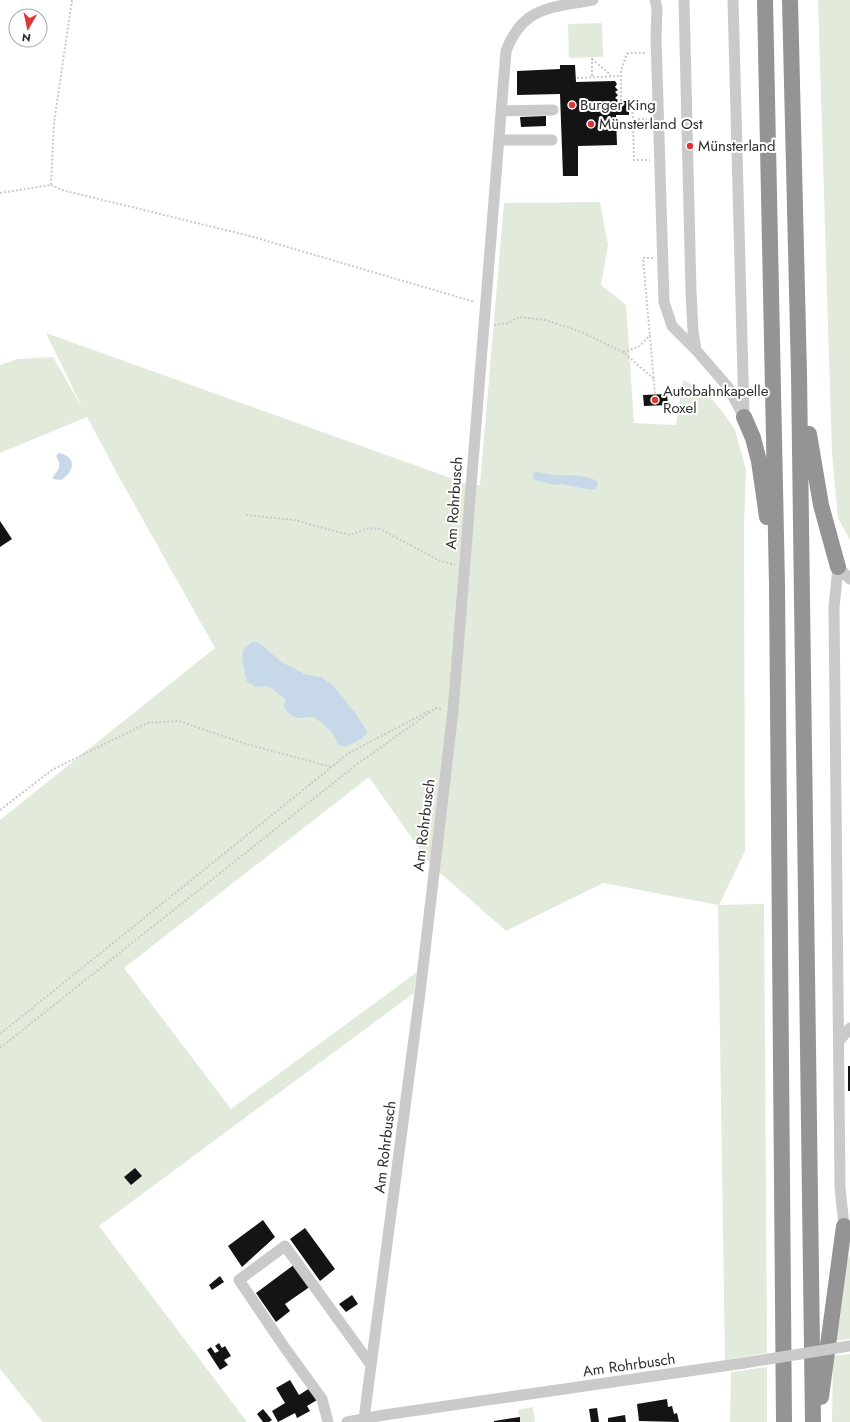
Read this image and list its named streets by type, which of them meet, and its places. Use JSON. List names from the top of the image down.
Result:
{
  "streets": {
    "street": ["Am Rohrbusch"]
  },
  "places": [
    "Burger King",
    "Münsterland Ost",
    "Münsterland",
    "Autobahnkapelle Roxel"
  ],
  "north": "bottom"
}
